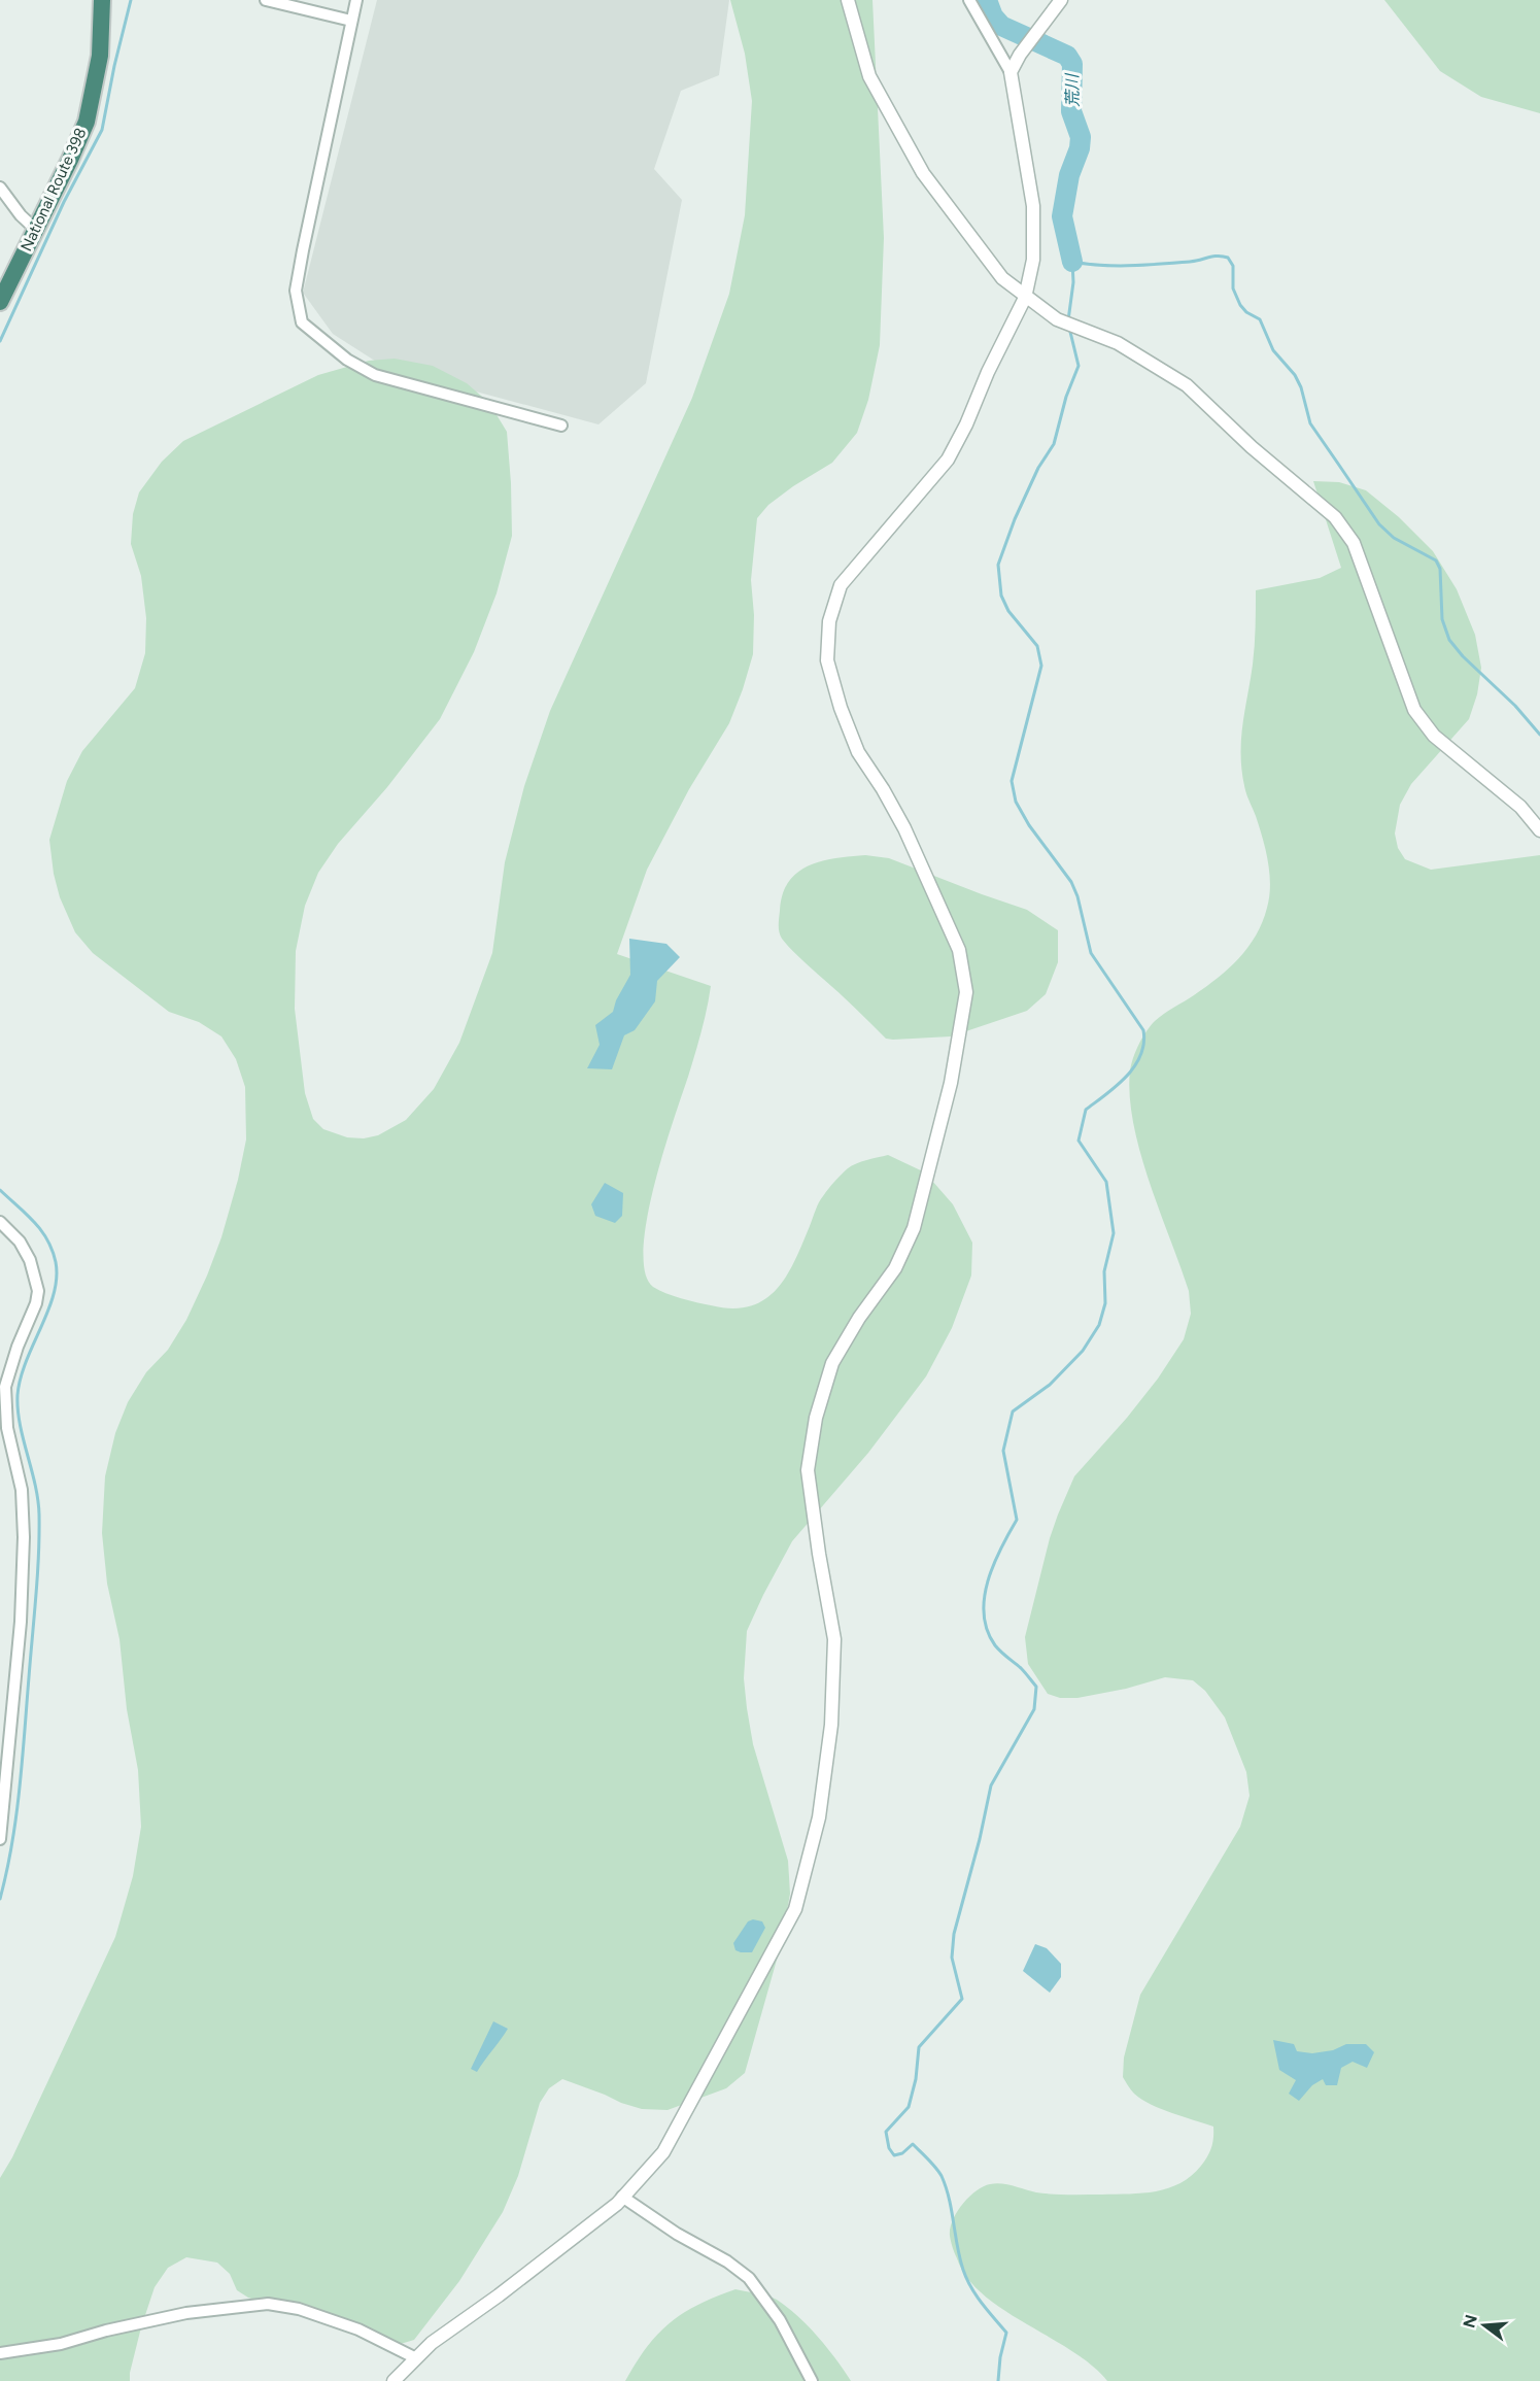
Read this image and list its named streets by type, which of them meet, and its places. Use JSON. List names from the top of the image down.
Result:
{
  "streets": {
    "highway": ["National Route 398"]
  },
  "water": ["荒川"],
  "north": "left"
}
